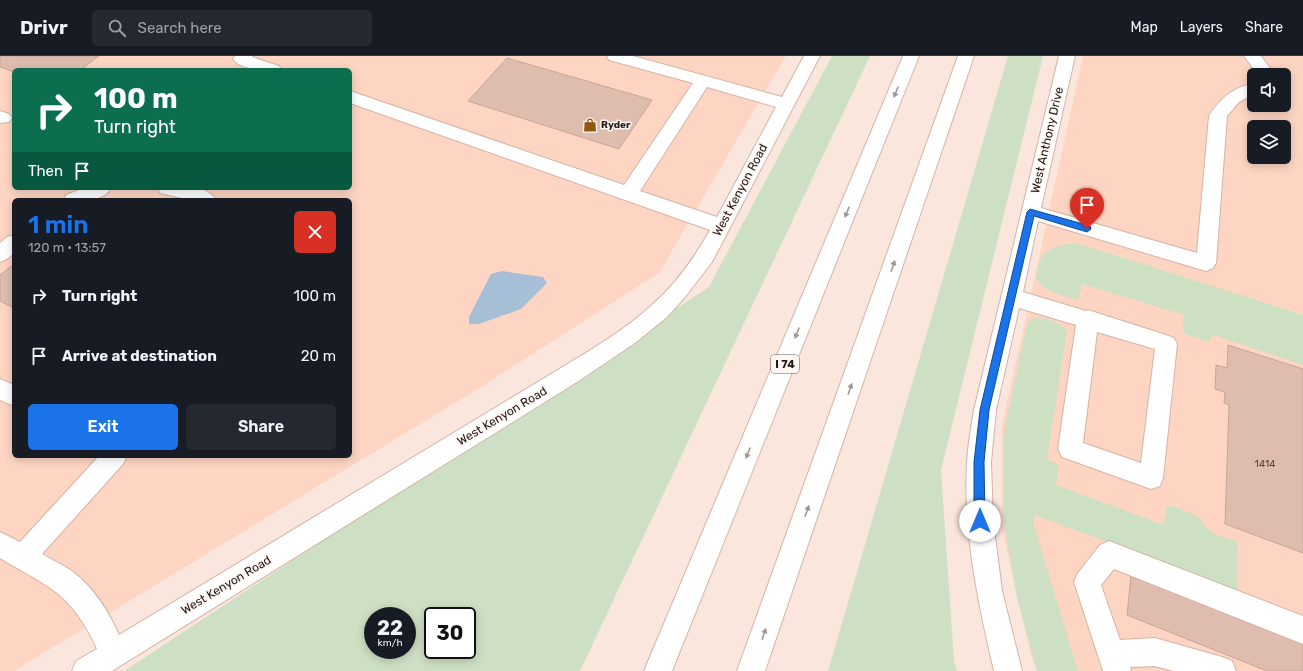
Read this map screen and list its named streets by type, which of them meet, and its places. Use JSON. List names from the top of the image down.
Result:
{
  "streets": {
    "main road": ["West Anthony Drive", "West Kenyon Road", "I 74"]
  },
  "places": {
    "shop": ["Ryder"]
  },
  "house_numbers": ["1414"],
  "page": {
    "header": "Drivr",
    "search": "Search here",
    "nav": ["Map", "Layers", "Share"],
    "turn": ["100 m", "Turn right"],
    "then": "Then",
    "heading": ["1 min", "120 m · 13:57"],
    "list": [
      {
        "name": "Turn right",
        "value": "100 m"
      },
      {
        "name": "Arrive at destination",
        "value": "20 m"
      }
    ],
    "buttons": ["Exit", "Share"],
    "speed": "22 km/h",
    "limit": "30"
  }
}
